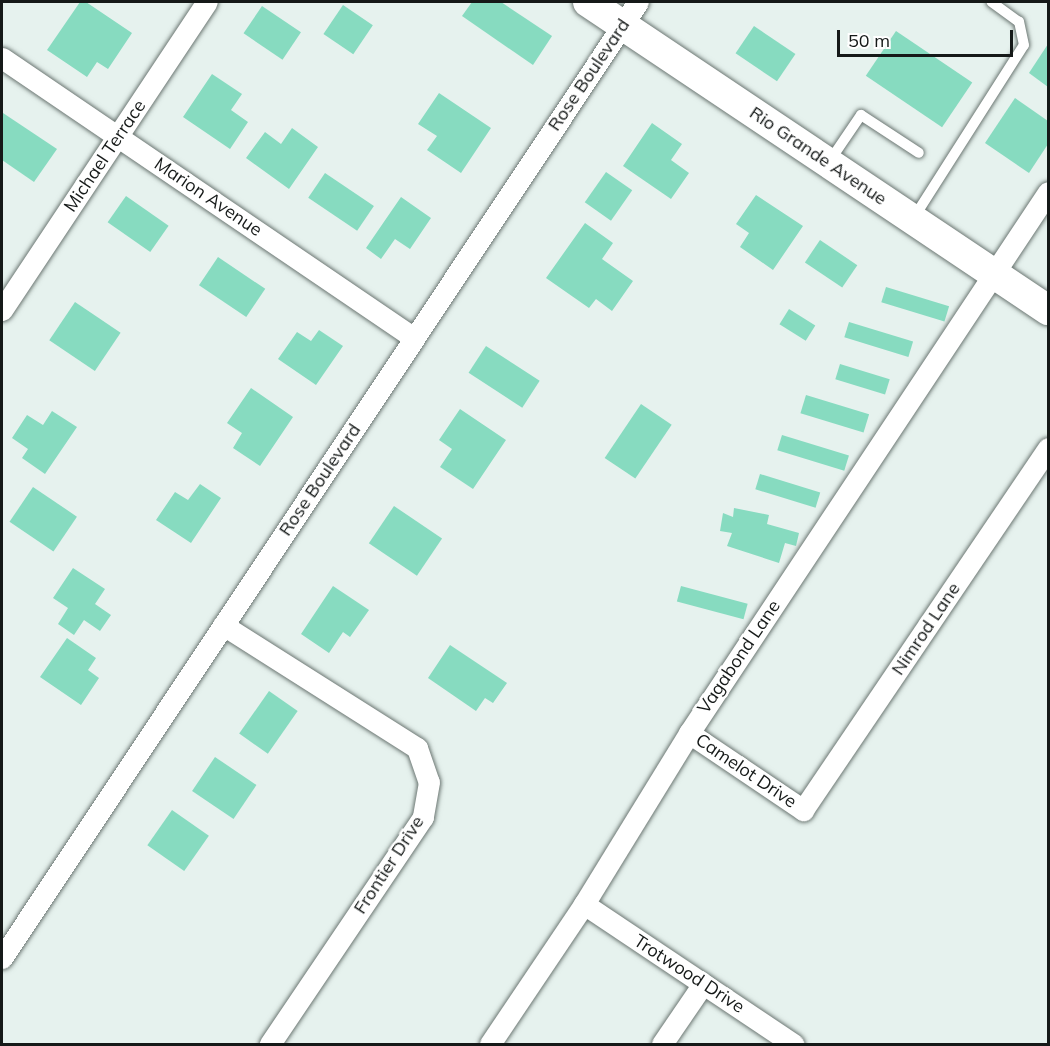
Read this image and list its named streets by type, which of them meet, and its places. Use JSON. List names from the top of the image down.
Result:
{
  "streets": {
    "street": [
      "Rose Boulevard",
      "Michael Terrace",
      "Rio Grande Avenue",
      "Marion Avenue",
      "Nimrod Lane",
      "Vagabond Lane",
      "Camelot Drive",
      "Frontier Drive",
      "Trotwood Drive"
    ]
  },
  "crossings": [
    ["Rose Boulevard", "Rio Grande Avenue"],
    ["Rose Boulevard", "Marion Avenue"],
    ["Rose Boulevard", "Frontier Drive"],
    ["Michael Terrace", "Marion Avenue"],
    ["Rio Grande Avenue", "Vagabond Lane"],
    ["Nimrod Lane", "Camelot Drive"],
    ["Vagabond Lane", "Camelot Drive"],
    ["Vagabond Lane", "Trotwood Drive"]
  ],
  "scale_bar": "50 m"
}
